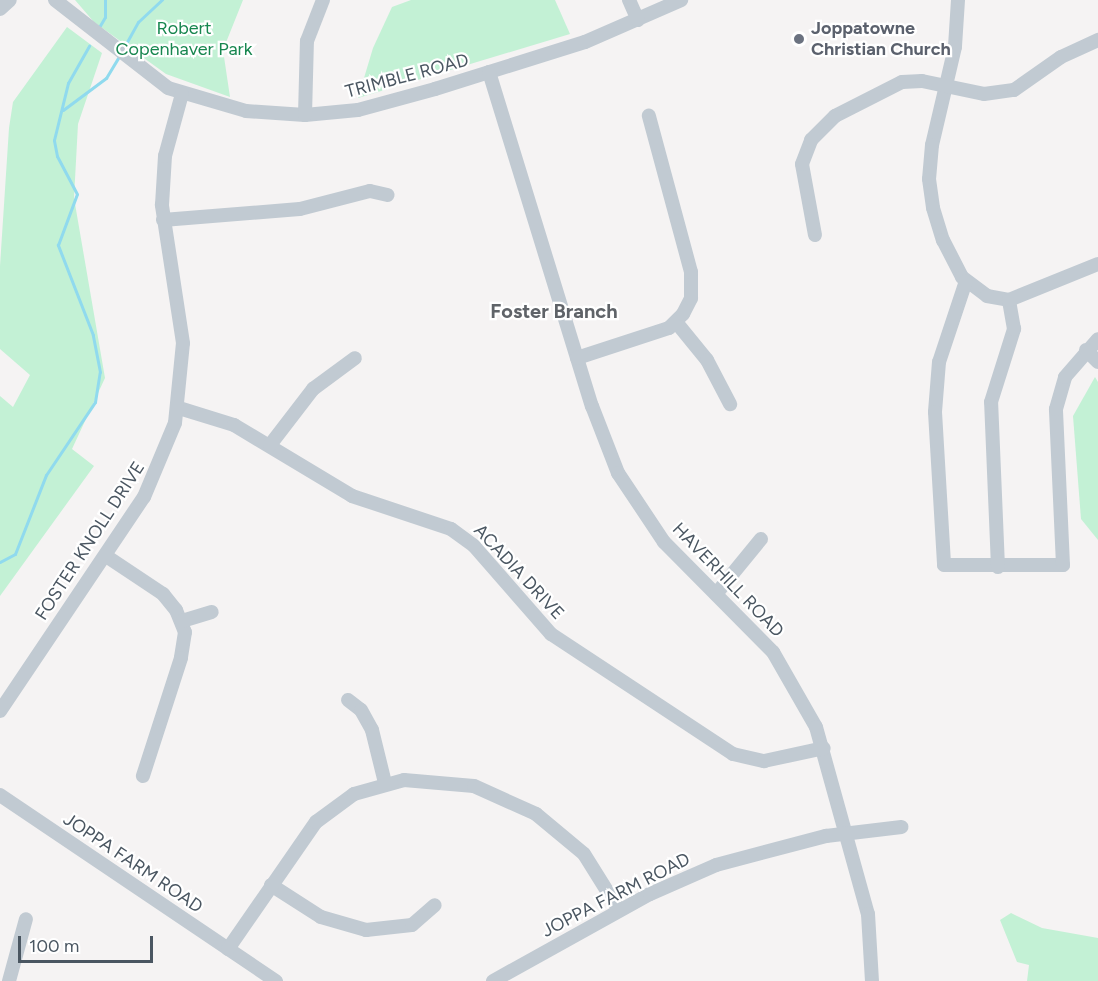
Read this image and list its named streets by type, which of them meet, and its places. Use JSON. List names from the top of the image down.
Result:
{
  "streets": {
    "street": [
      "TRIMBLE ROAD",
      "FOSTER KNOLL DRIVE",
      "ACADIA DRIVE",
      "HAVERHILL ROAD",
      "JOPPA FARM ROAD"
    ]
  },
  "crossings": [
    ["TRIMBLE ROAD", "FOSTER KNOLL DRIVE"],
    ["TRIMBLE ROAD", "HAVERHILL ROAD"],
    ["FOSTER KNOLL DRIVE", "ACADIA DRIVE"],
    ["ACADIA DRIVE", "HAVERHILL ROAD"],
    ["HAVERHILL ROAD", "JOPPA FARM ROAD"]
  ],
  "districts": ["Foster Branch"],
  "parks": ["Robert Copenhaver Park"],
  "places": ["Joppatowne Christian Church"],
  "scale_bar": "100 m"
}
